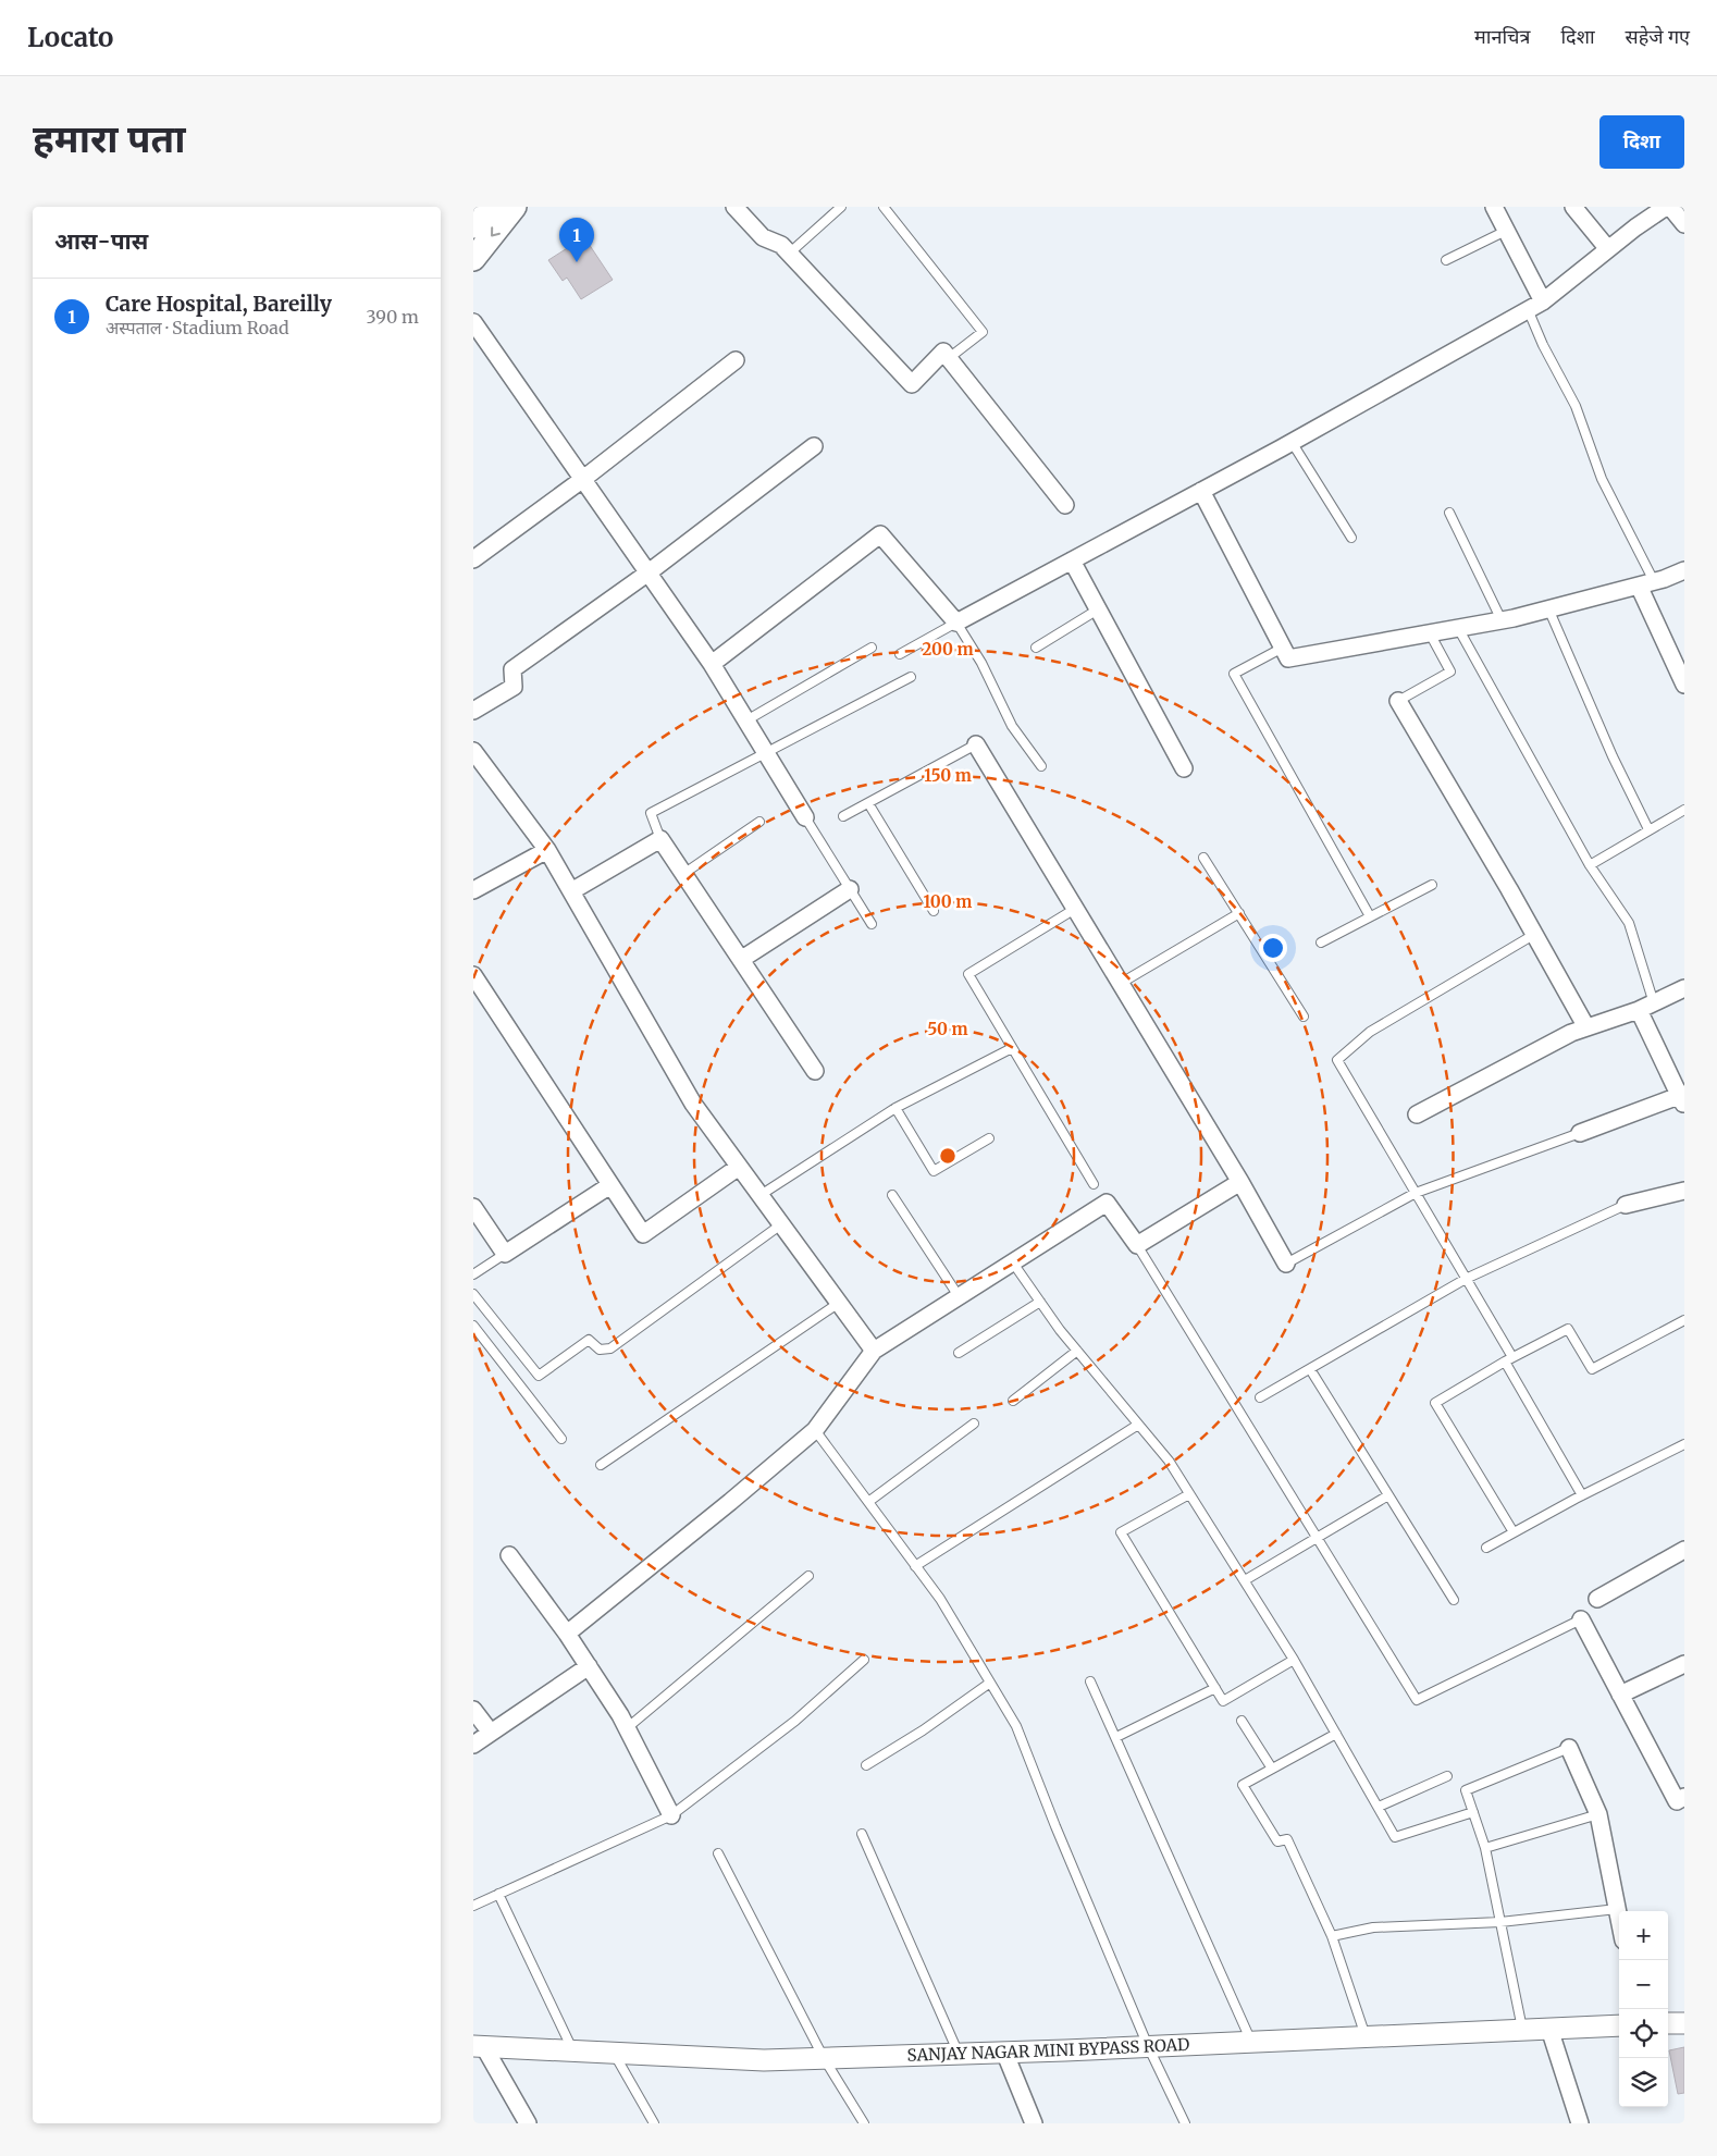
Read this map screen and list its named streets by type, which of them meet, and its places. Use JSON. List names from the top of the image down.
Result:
{
  "streets": {
    "street": ["SANJAY NAGAR MINI BYPASS ROAD"]
  },
  "page": {
    "header": "Locato",
    "nav": ["मानचित्र", "दिशा", "सहेजे गए"],
    "title": "हमारा पता",
    "buttons": "दिशा",
    "heading": "आस-पास",
    "pins": "1",
    "list": [
      {
        "mark": "1",
        "name": "Care Hospital, Bareilly",
        "note": "अस्पताल · Stadium Road",
        "value": "390 m"
      }
    ],
    "map_buttons": ["+", "−"]
  },
  "rings": [
    "200 m",
    "150 m",
    "100 m",
    "50 m"
  ]
}
